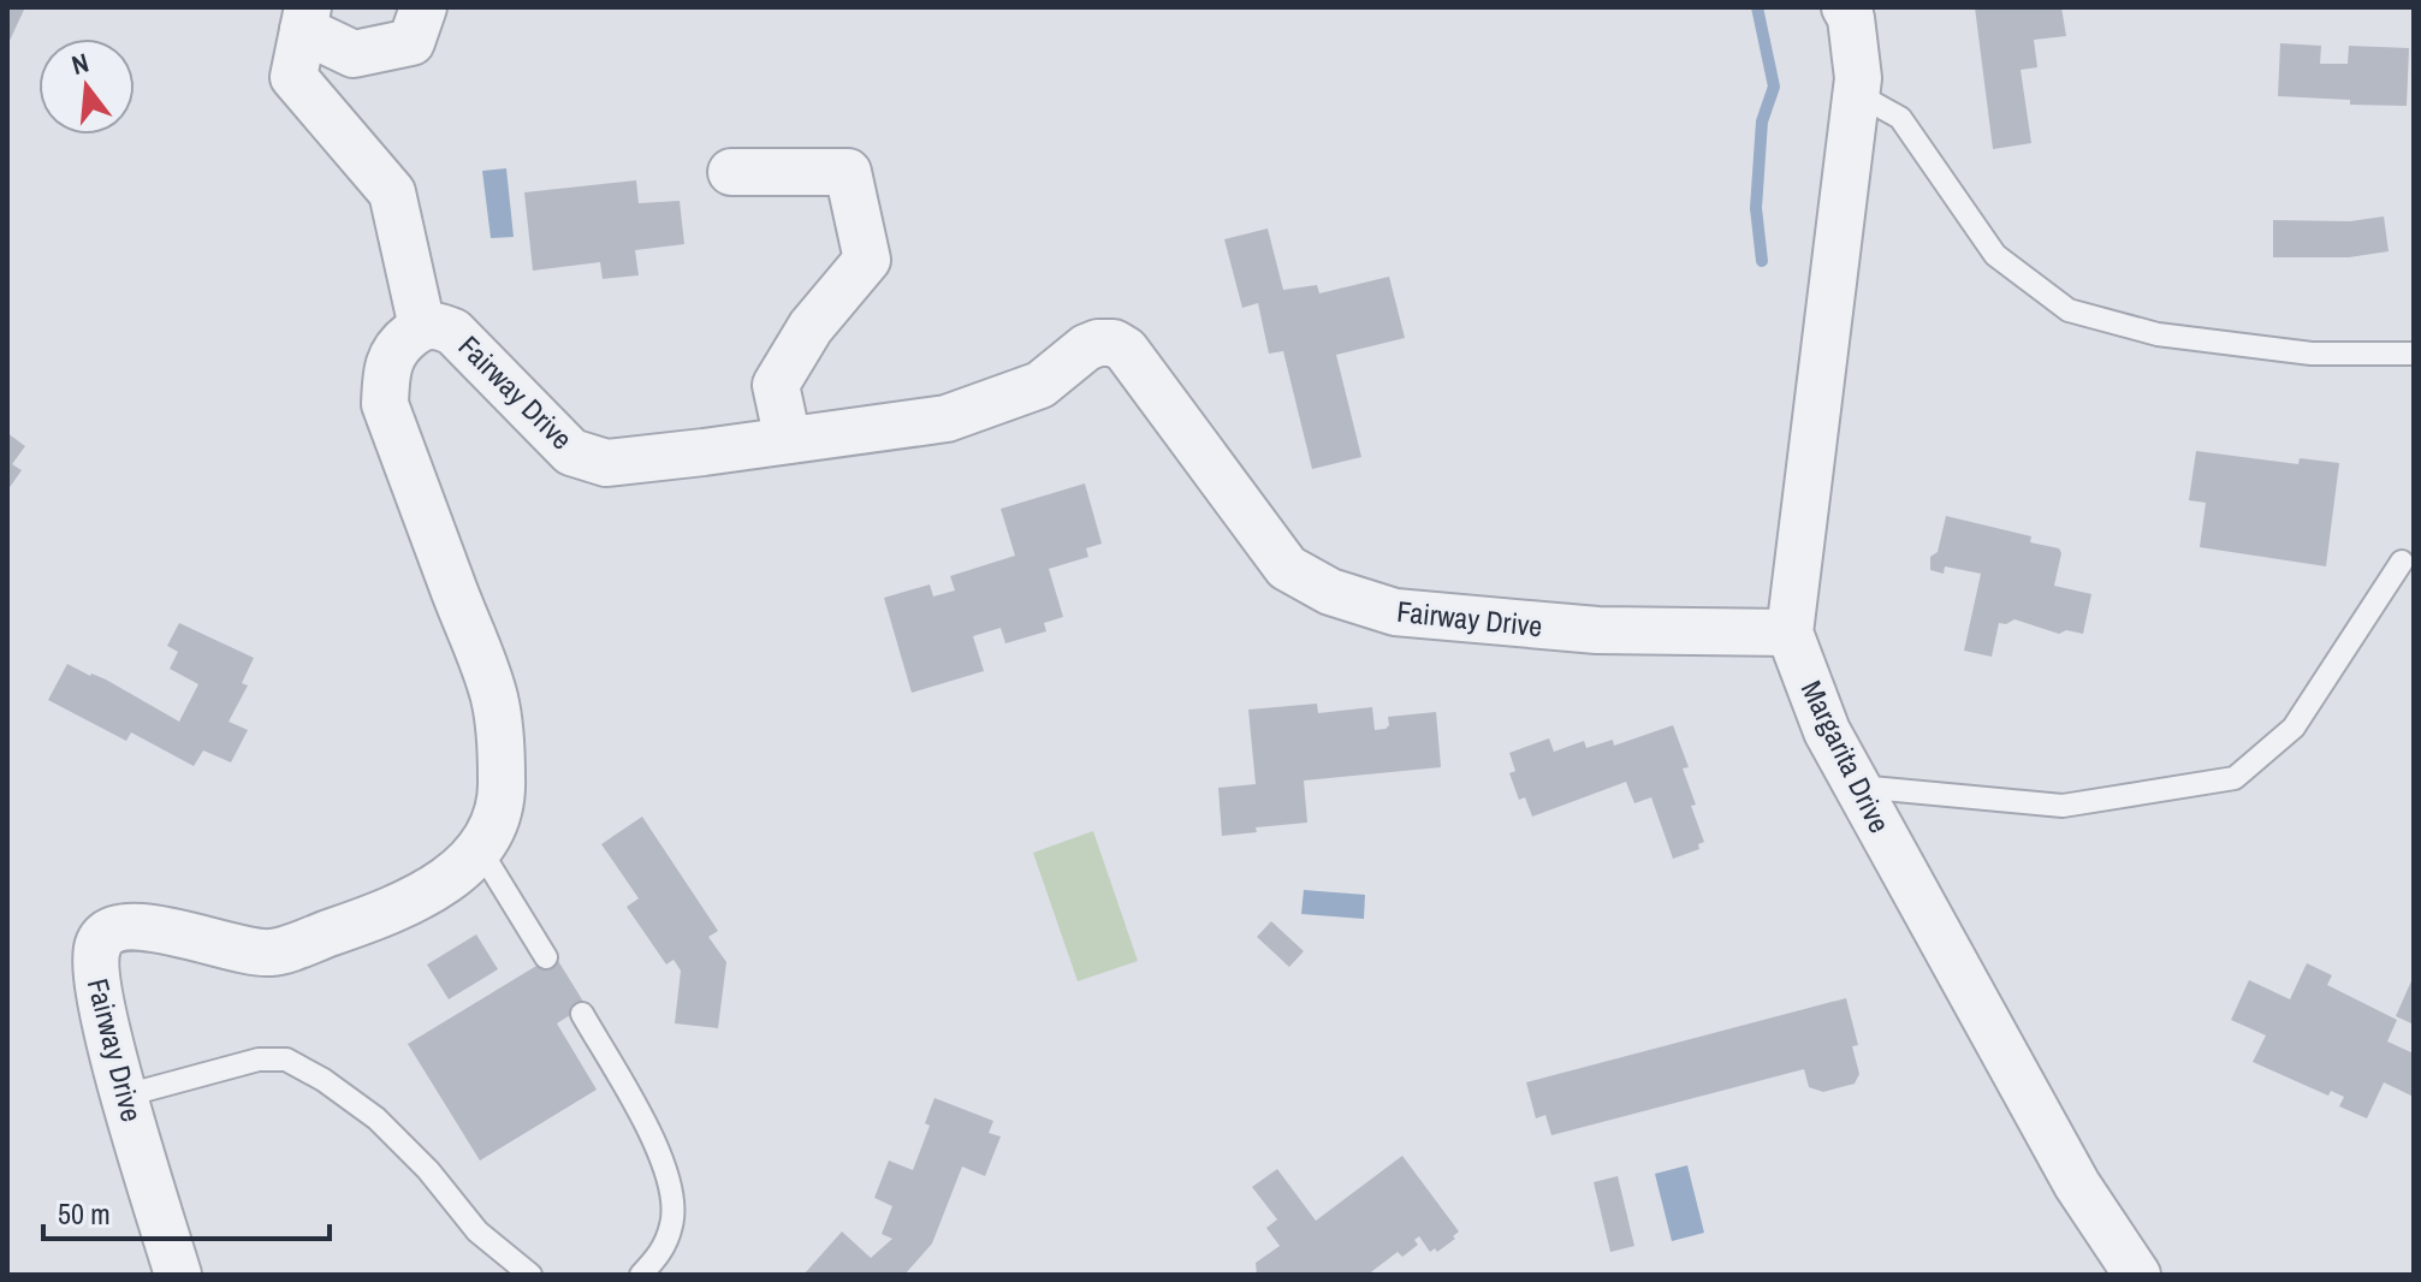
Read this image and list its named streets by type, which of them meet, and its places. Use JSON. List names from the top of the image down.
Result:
{
  "streets": {
    "street": ["Fairway Drive", "Margarita Drive"]
  },
  "crossings": [
    ["Fairway Drive", "Margarita Drive"]
  ],
  "scale_bar": "50 m",
  "north": "top"
}
